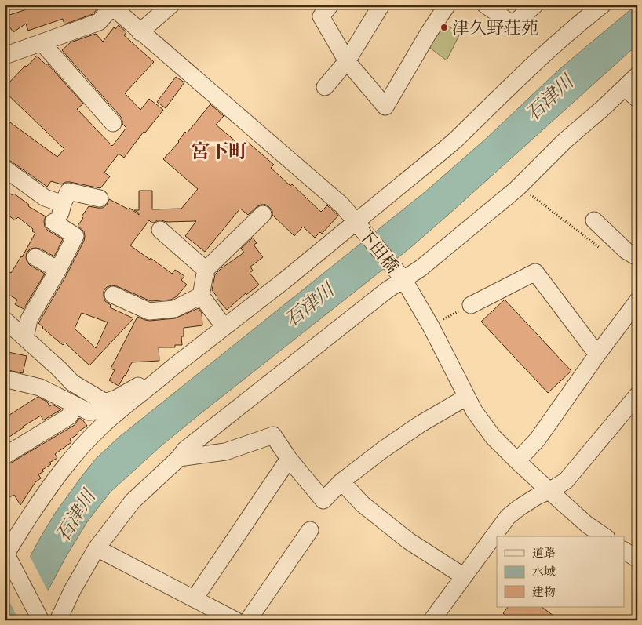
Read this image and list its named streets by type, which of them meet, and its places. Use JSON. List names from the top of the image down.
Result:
{
  "streets": {
    "street": ["下田橋"]
  },
  "districts": ["宮下町"],
  "water": ["石津川"],
  "places": ["津久野荘苑"],
  "legend": ["道路", "水域", "建物"]
}
